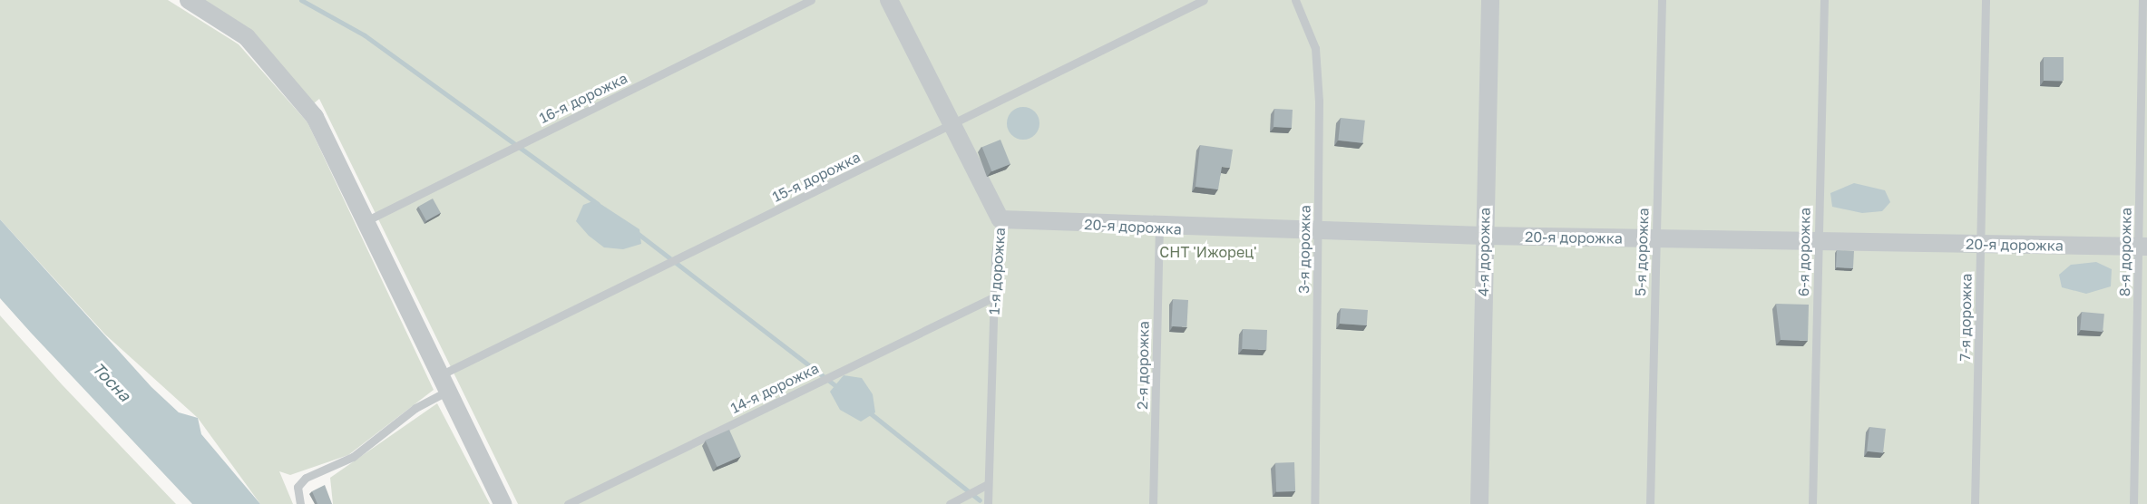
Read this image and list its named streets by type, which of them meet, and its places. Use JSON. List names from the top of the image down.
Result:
{
  "streets": {
    "street": ["20-я дорожка", "4-я дорожка", "1-я дорожка"],
    "lane": [
      "16-я дорожка",
      "15-я дорожка",
      "3-я дорожка",
      "5-я дорожка",
      "6-я дорожка",
      "8-я дорожка",
      "7-я дорожка",
      "2-я дорожка",
      "14-я дорожка"
    ]
  },
  "crossings": [
    ["15-я дорожка", "1-я дорожка"],
    ["20-я дорожка", "3-я дорожка"],
    ["20-я дорожка", "4-я дорожка"],
    ["20-я дорожка", "5-я дорожка"],
    ["20-я дорожка", "6-я дорожка"],
    ["20-я дорожка", "8-я дорожка"],
    ["20-я дорожка", "1-я дорожка"],
    ["20-я дорожка", "7-я дорожка"],
    ["20-я дорожка", "2-я дорожка"],
    ["1-я дорожка", "14-я дорожка"]
  ],
  "water": ["Тосна"],
  "parks": ["СНТ 'Ижорец'"]
}
